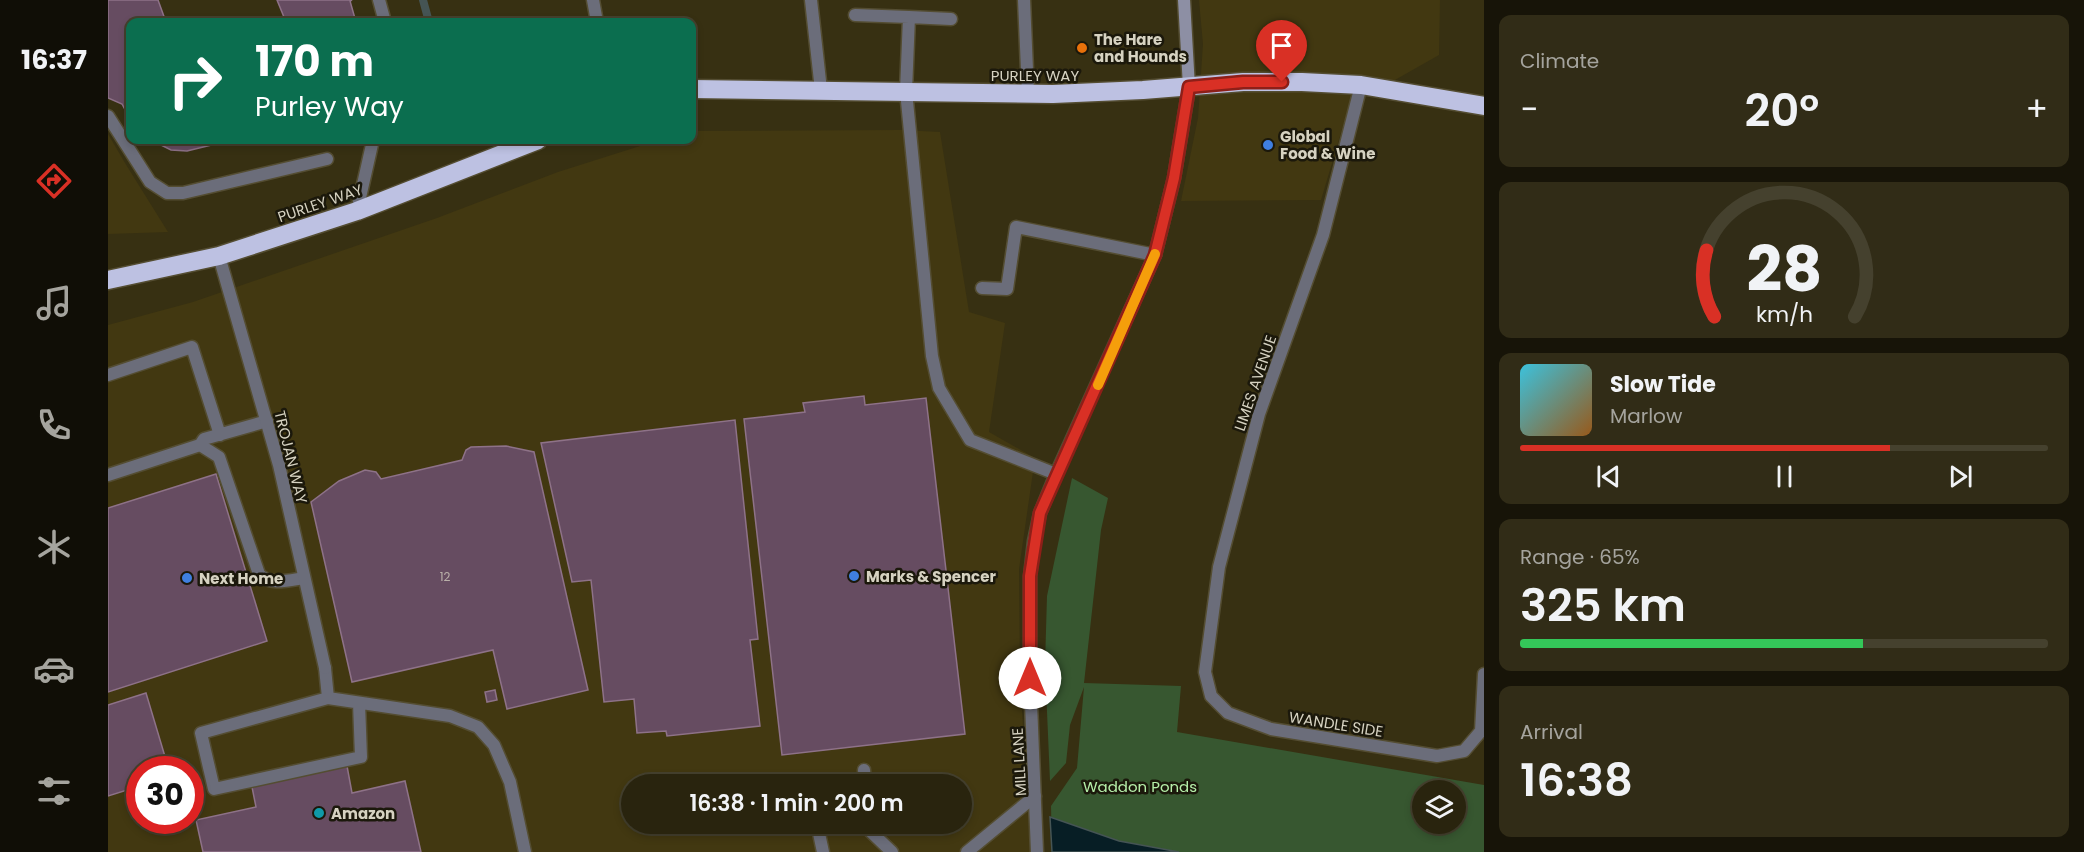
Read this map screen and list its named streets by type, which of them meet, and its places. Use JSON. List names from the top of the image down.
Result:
{
  "streets": {
    "highway": ["PURLEY WAY"],
    "street": [
      "LIMES AVENUE",
      "TROJAN WAY",
      "WANDLE SIDE",
      "MILL LANE"
    ]
  },
  "crossings": [
    ["PURLEY WAY", "LIMES AVENUE"],
    ["PURLEY WAY", "TROJAN WAY"],
    ["PURLEY WAY", "MILL LANE"],
    ["LIMES AVENUE", "WANDLE SIDE"]
  ],
  "parks": ["Waddon Ponds"],
  "places": [
    "The Hare and Hounds",
    "Global Food & Wine",
    "Marks & Spencer",
    "Next Home",
    "Amazon"
  ],
  "house_numbers": ["12"],
  "page": {
    "tabs": "16:37",
    "tile": [
      "Climate",
      ["Range · 65%", "325 km"],
      ["Arrival", "16:38"]
    ],
    "turn": ["170 m", "Purley Way"],
    "heat": ["−", "20°", "+"],
    "song": ["Slow Tide", "Marlow"],
    "limit": "30",
    "trip": "16:38 · 1 min · 200 m",
    "gauge": ["28", "km/h"]
  }
}
